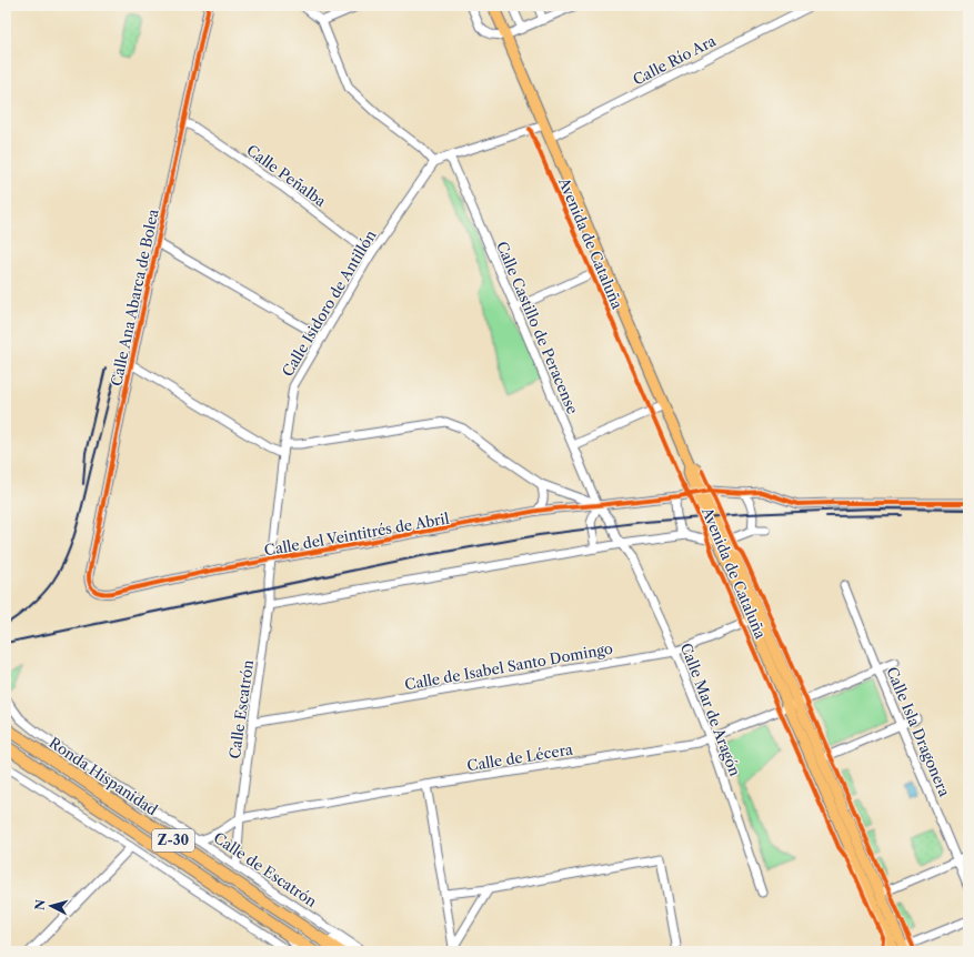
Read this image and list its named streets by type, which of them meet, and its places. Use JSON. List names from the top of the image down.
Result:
{
  "streets": {
    "highway": ["Ronda Hispanidad", "Z-30"],
    "main road": ["Avenida de Cataluña"],
    "street": [
      "Calle Río Ara",
      "Calle Peñalba",
      "Calle Ana Abarca de Bolea",
      "Calle Isidoro de Antillón",
      "Calle Castillo de Peracense",
      "Calle del Veintitrés de Abril",
      "Calle de Isabel Santo Domingo",
      "Calle Escatrón",
      "Calle Mar de Aragón",
      "Calle Isla Dragonera",
      "Calle de Lécera",
      "Calle de Escatrón"
    ]
  },
  "crossings": [
    ["Calle Río Ara", "Avenida de Cataluña"],
    ["Calle Peñalba", "Calle Ana Abarca de Bolea"],
    ["Calle Peñalba", "Calle Isidoro de Antillón"],
    ["Avenida de Cataluña", "Calle del Veintitrés de Abril"],
    ["Avenida de Cataluña", "Calle de Isabel Santo Domingo"],
    ["Avenida de Cataluña", "Calle de Lécera"],
    ["Calle Ana Abarca de Bolea", "Calle del Veintitrés de Abril"],
    ["Calle Isidoro de Antillón", "Calle del Veintitrés de Abril"],
    ["Calle Isidoro de Antillón", "Calle Escatrón"],
    ["Calle Castillo de Peracense", "Calle del Veintitrés de Abril"],
    ["Calle de Isabel Santo Domingo", "Calle Escatrón"],
    ["Calle de Isabel Santo Domingo", "Calle Mar de Aragón"],
    ["Calle Escatrón", "Calle de Lécera"],
    ["Calle Escatrón", "Calle de Escatrón"],
    ["Calle Mar de Aragón", "Calle de Lécera"],
    ["Calle Isla Dragonera", "Calle de Lécera"],
    ["Ronda Hispanidad", "Calle de Escatrón"]
  ],
  "north": "left"
}
